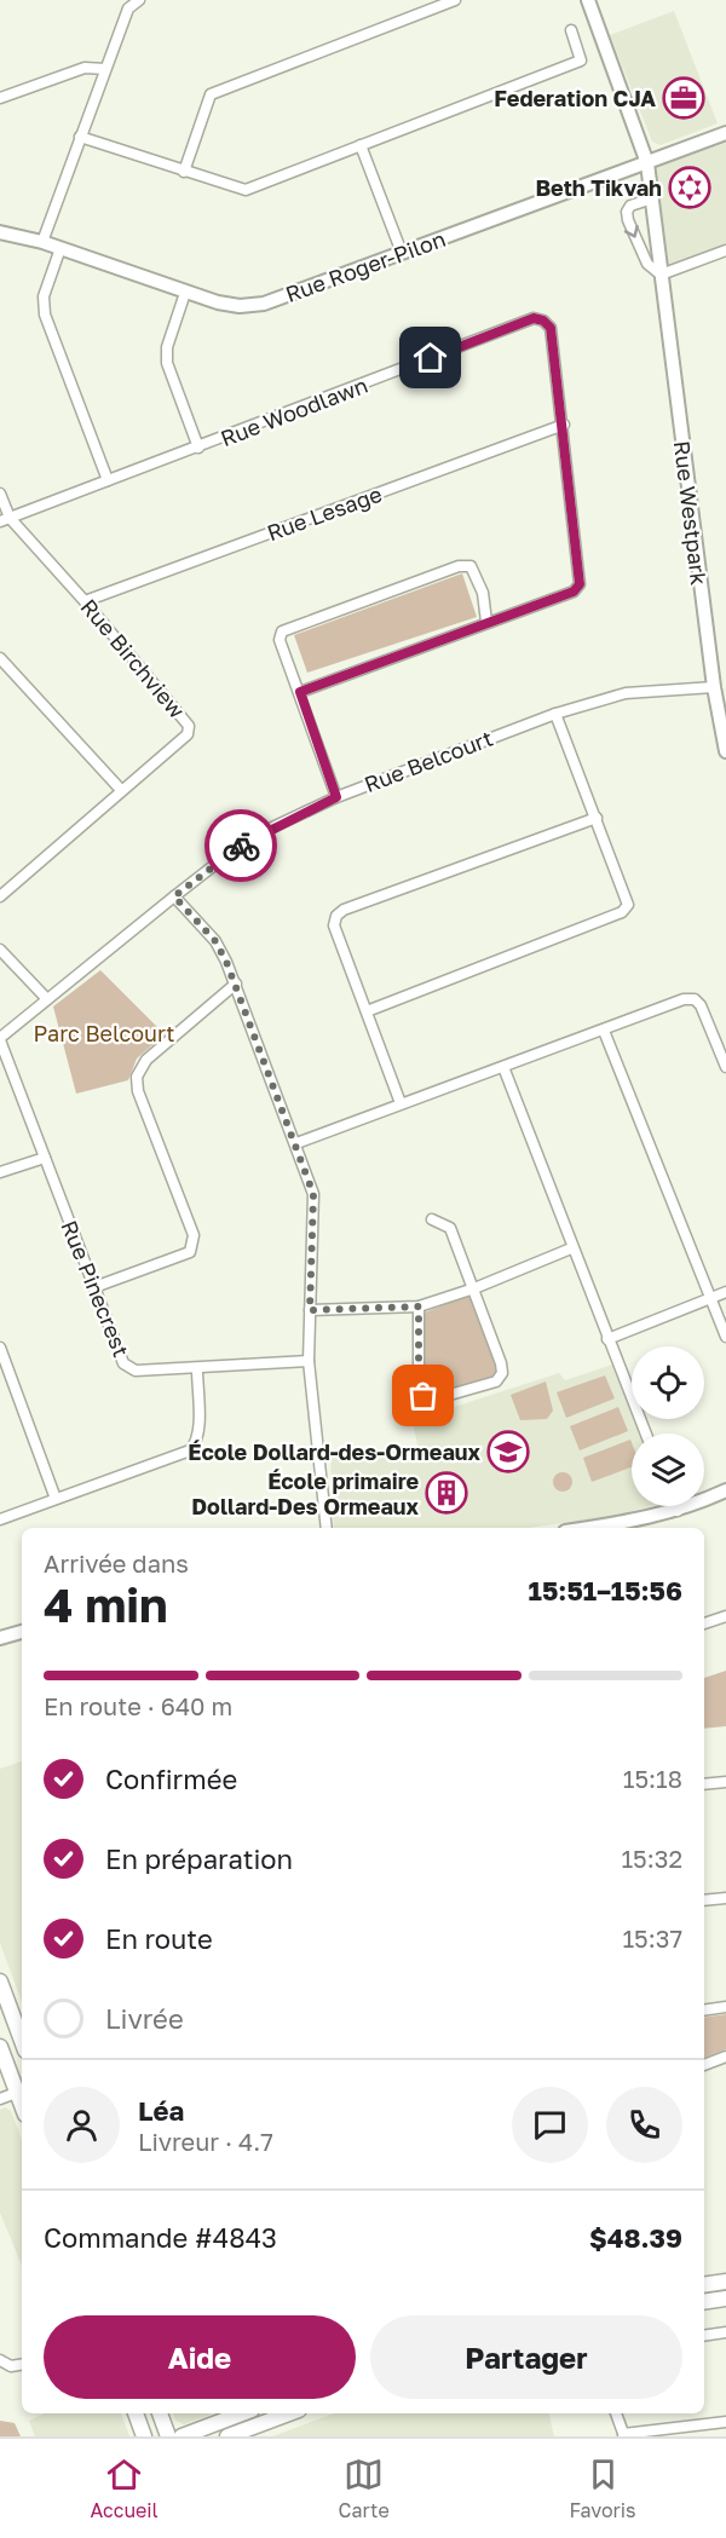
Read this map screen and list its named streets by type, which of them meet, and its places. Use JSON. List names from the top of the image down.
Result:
{
  "streets": {
    "street": [
      "Rue Roger-Pilon",
      "Rue Woodlawn",
      "Rue Lesage",
      "Rue Westpark",
      "Rue Birchview",
      "Rue Belcourt",
      "Rue Pinecrest"
    ]
  },
  "crossings": [
    ["Rue Roger-Pilon", "Rue Westpark"],
    ["Rue Woodlawn", "Rue Lesage"],
    ["Rue Woodlawn", "Rue Birchview"],
    ["Rue Lesage", "Rue Birchview"],
    ["Rue Westpark", "Rue Belcourt"],
    ["Rue Belcourt", "Rue Pinecrest"]
  ],
  "parks": ["Parc Belcourt"],
  "places": {
    "office": ["Federation CJA"],
    "synagogue": ["Beth Tikvah"],
    "school or university": ["École Dollard-des-Ormeaux"],
    "building": ["École primaire Dollard-Des Ormeaux"]
  },
  "page": {
    "heading": ["4 min", "Arrivée dans", "15:51–15:56"],
    "panel": [
      "Léa",
      "Livreur · 4.7",
      "Commande #4843",
      "$48.39"
    ],
    "bar": "En route · 640 m",
    "list": [
      ["Confirmée", "15:18"],
      ["En préparation", "15:32"],
      ["En route", "15:37"],
      "Livrée"
    ],
    "buttons": ["Aide", "Partager"],
    "tabs": ["Accueil", "Carte", "Favoris"]
  }
}
